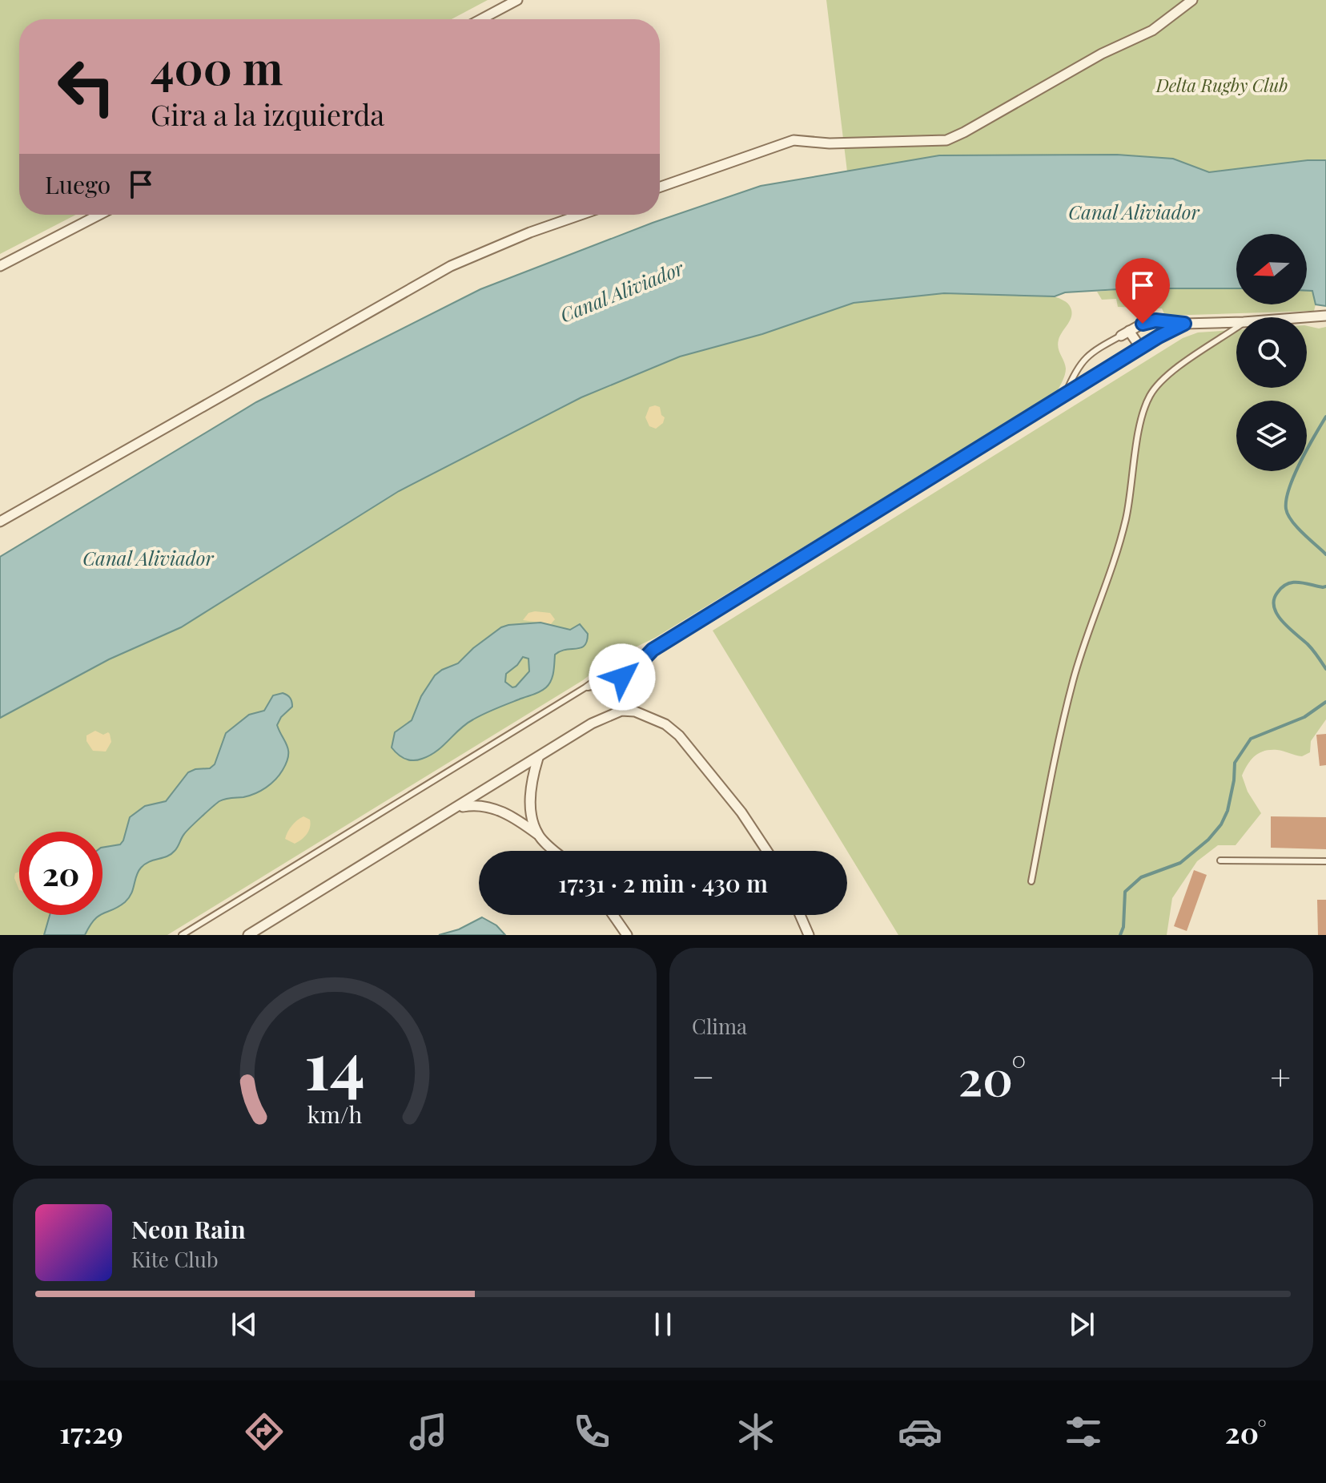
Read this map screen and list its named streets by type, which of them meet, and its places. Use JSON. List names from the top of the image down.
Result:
{
  "water": ["Canal Aliviador"],
  "parks": ["Delta Rugby Club"],
  "north": "left",
  "page": {
    "turn": ["400 m", "Gira a la izquierda"],
    "then": "Luego",
    "limit": "20",
    "trip": "17:31 · 2 min · 430 m",
    "tile": "Clima",
    "heat": ["−", "20°", "+"],
    "song": ["Neon Rain", "Kite Club"],
    "tabs": ["17:29", "20°"],
    "gauge": ["14", "km/h"]
  }
}
